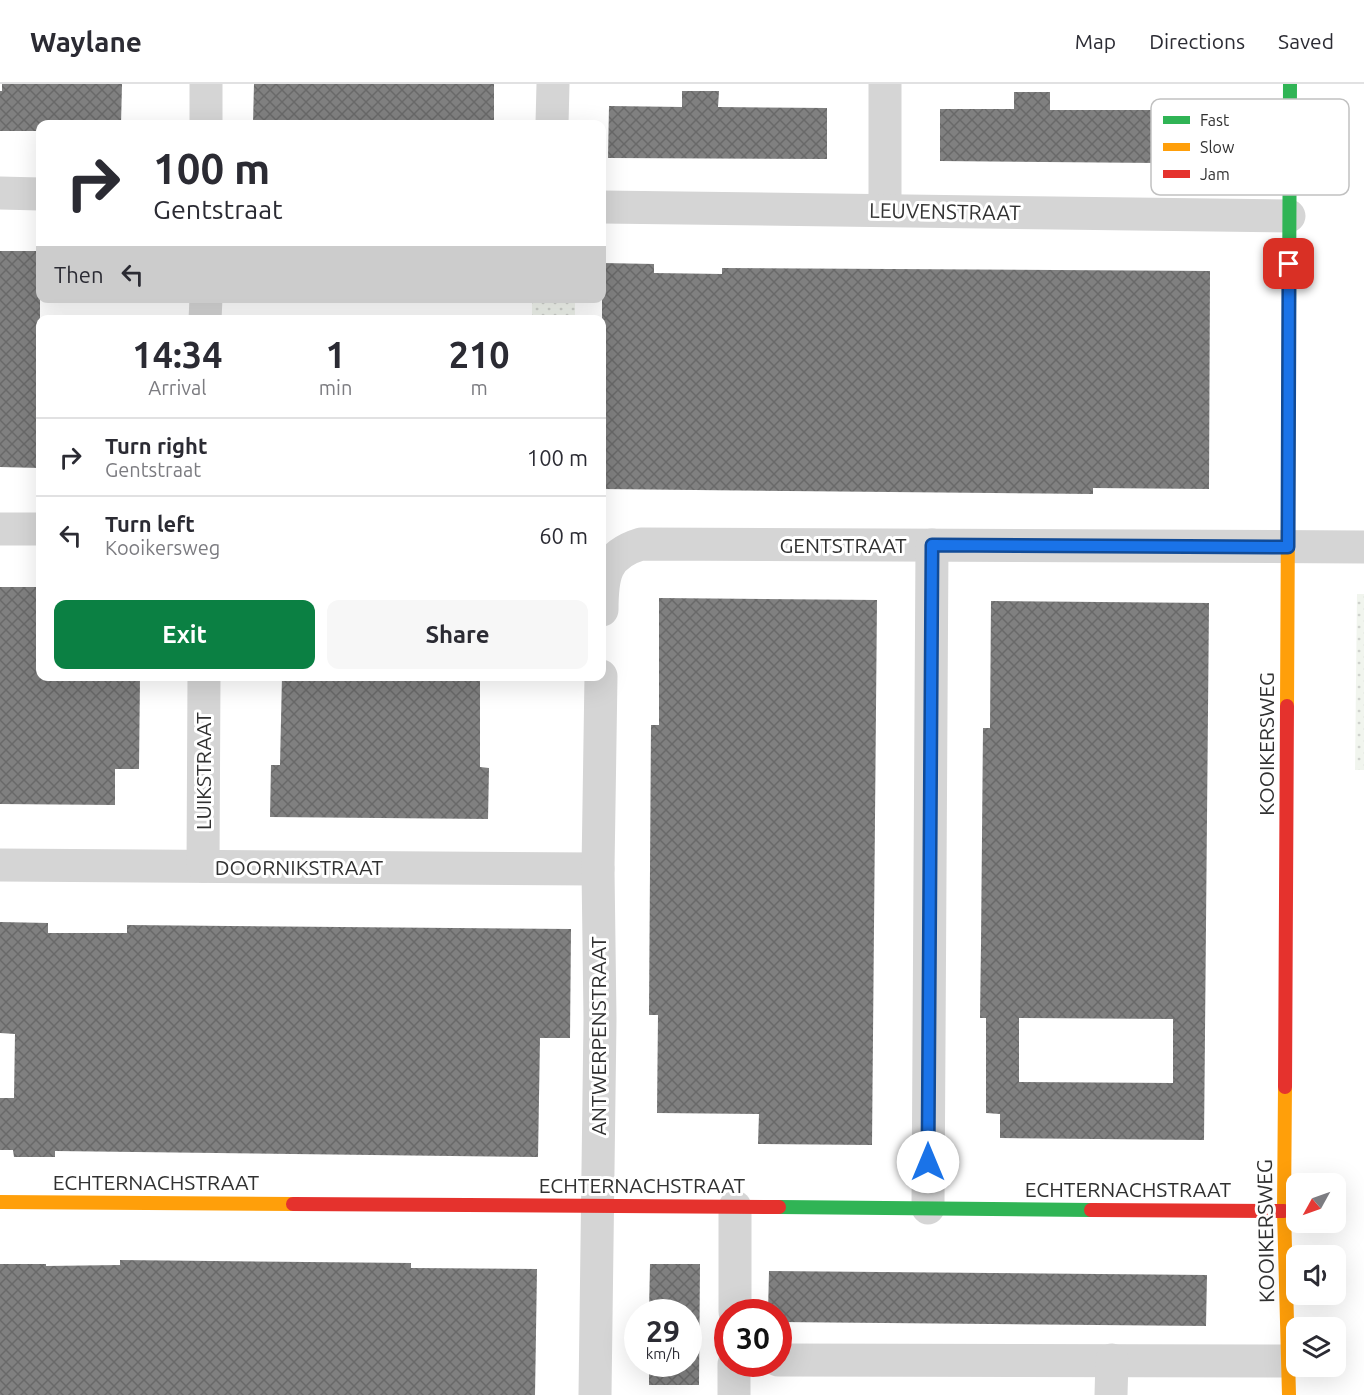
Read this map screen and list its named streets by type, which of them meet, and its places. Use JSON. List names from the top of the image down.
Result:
{
  "streets": {
    "street": [
      "LEUVENSTRAAT",
      "GENTSTRAAT",
      "KOOIKERSWEG",
      "LUIKSTRAAT",
      "DOORNIKSTRAAT",
      "ANTWERPENSTRAAT",
      "ECHTERNACHSTRAAT"
    ]
  },
  "crossings": [
    ["LEUVENSTRAAT", "KOOIKERSWEG"],
    ["GENTSTRAAT", "KOOIKERSWEG"],
    ["KOOIKERSWEG", "ECHTERNACHSTRAAT"],
    ["LUIKSTRAAT", "DOORNIKSTRAAT"],
    ["DOORNIKSTRAAT", "ANTWERPENSTRAAT"],
    ["ANTWERPENSTRAAT", "ECHTERNACHSTRAAT"]
  ],
  "legend": ["Fast", "Slow", "Jam"],
  "north": "bottom left",
  "page": {
    "header": "Waylane",
    "nav": ["Map", "Directions", "Saved"],
    "turn": ["100 m", "Gentstraat"],
    "then": "Then",
    "eta": [
      "14:34",
      "Arrival",
      "1",
      "min",
      "210",
      "m"
    ],
    "list": [
      {
        "name": "Turn right",
        "note": "Gentstraat",
        "value": "100 m"
      },
      {
        "name": "Turn left",
        "note": "Kooikersweg",
        "value": "60 m"
      }
    ],
    "buttons": ["Exit", "Share"],
    "speed": "29 km/h",
    "limit": "30"
  }
}
